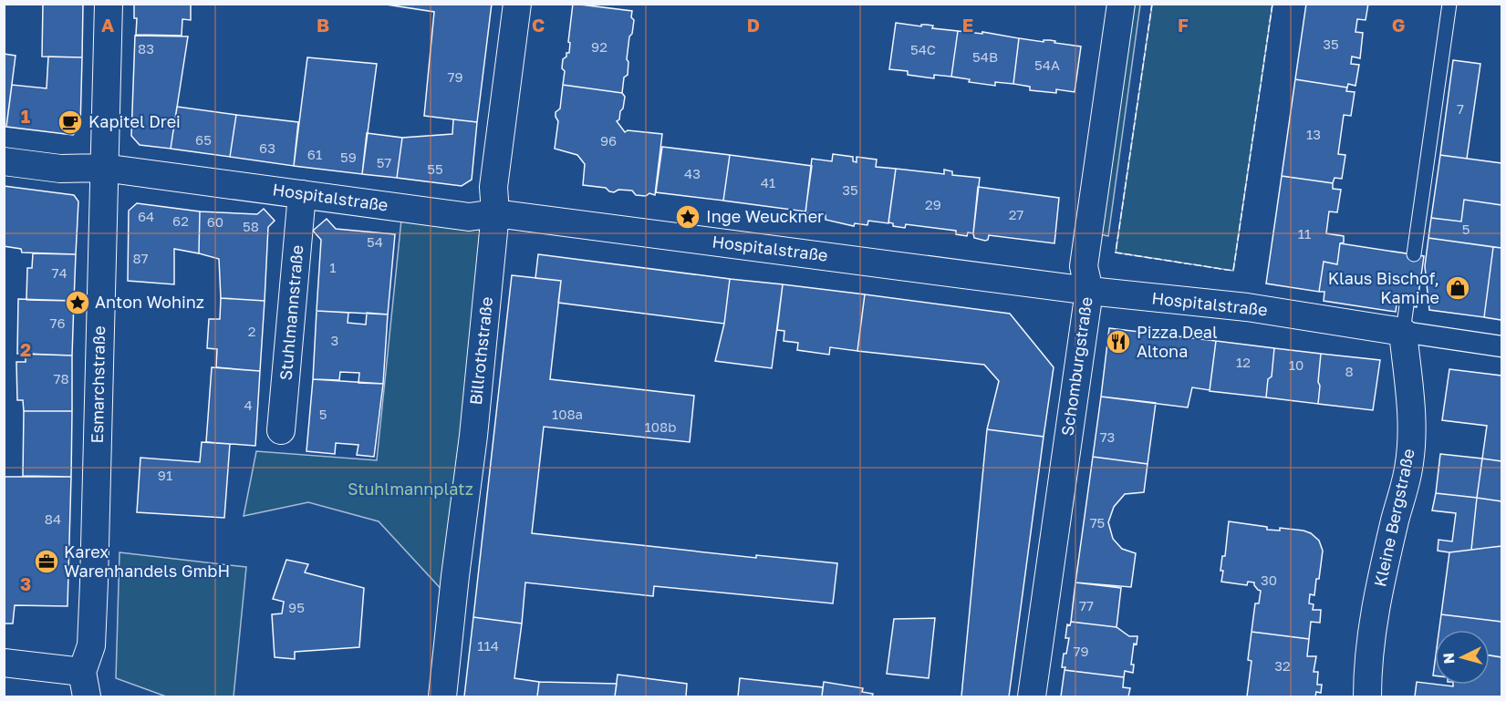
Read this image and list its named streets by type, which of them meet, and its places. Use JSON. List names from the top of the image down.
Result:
{
  "streets": {
    "street": [
      "Hospitalstraße",
      "Stuhlmannstraße",
      "Billrothstraße",
      "Schomburgstraße",
      "Esmarchstraße",
      "Kleine Bergstraße"
    ]
  },
  "crossings": [
    ["Hospitalstraße", "Stuhlmannstraße"],
    ["Hospitalstraße", "Billrothstraße"],
    ["Hospitalstraße", "Schomburgstraße"],
    ["Hospitalstraße", "Esmarchstraße"],
    ["Hospitalstraße", "Kleine Bergstraße"]
  ],
  "parks": ["Stuhlmannplatz"],
  "places": {
    "cafe": ["Kapitel Drei"],
    "place": ["Inge Weuckner", "Anton Wohinz"],
    "shop": ["Klaus Bischof, Kamine"],
    "restaurant": ["Pizza Deal Altona"],
    "office": ["Karex Warenhandels GmbH"]
  },
  "house_numbers": [
    "35",
    "92",
    "83",
    "54C",
    "54B",
    "54A",
    "79",
    "7",
    "13",
    "65",
    "96",
    "63",
    "61",
    "59",
    "57",
    "55",
    "43",
    "41",
    "35",
    "29",
    "27",
    "64",
    "62",
    "60",
    "58",
    "5",
    "11",
    "54",
    "87",
    "1",
    "74",
    "76",
    "2",
    "3",
    "12",
    "10",
    "8",
    "78",
    "4",
    "5",
    "108a",
    "108b",
    "73",
    "91",
    "84",
    "75",
    "30",
    "77",
    "95",
    "114",
    "79",
    "32"
  ],
  "north": "left",
  "grid": {
    "columns": [
      "A",
      "B",
      "C",
      "D",
      "E",
      "F",
      "G"
    ],
    "rows": ["1", "2", "3"]
  }
}
